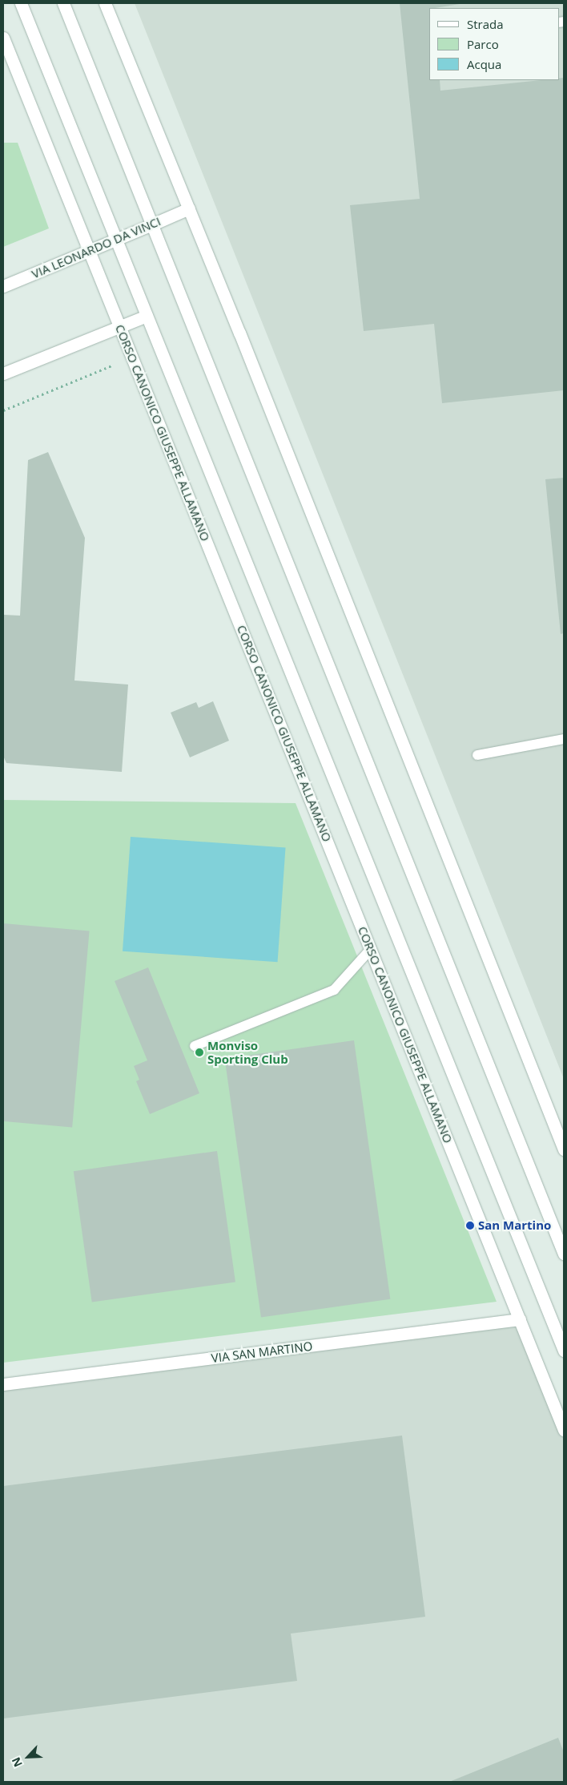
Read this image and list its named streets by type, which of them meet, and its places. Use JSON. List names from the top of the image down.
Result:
{
  "streets": {
    "street": ["VIA LEONARDO DA VINCI", "CORSO CANONICO GIUSEPPE ALLAMANO", "VIA SAN MARTINO"]
  },
  "crossings": [
    ["VIA LEONARDO DA VINCI", "CORSO CANONICO GIUSEPPE ALLAMANO"],
    ["CORSO CANONICO GIUSEPPE ALLAMANO", "VIA SAN MARTINO"]
  ],
  "places": ["Monviso Sporting Club", "San Martino"],
  "legend": ["Strada", "Parco", "Acqua"],
  "north": "bottom left"
}
